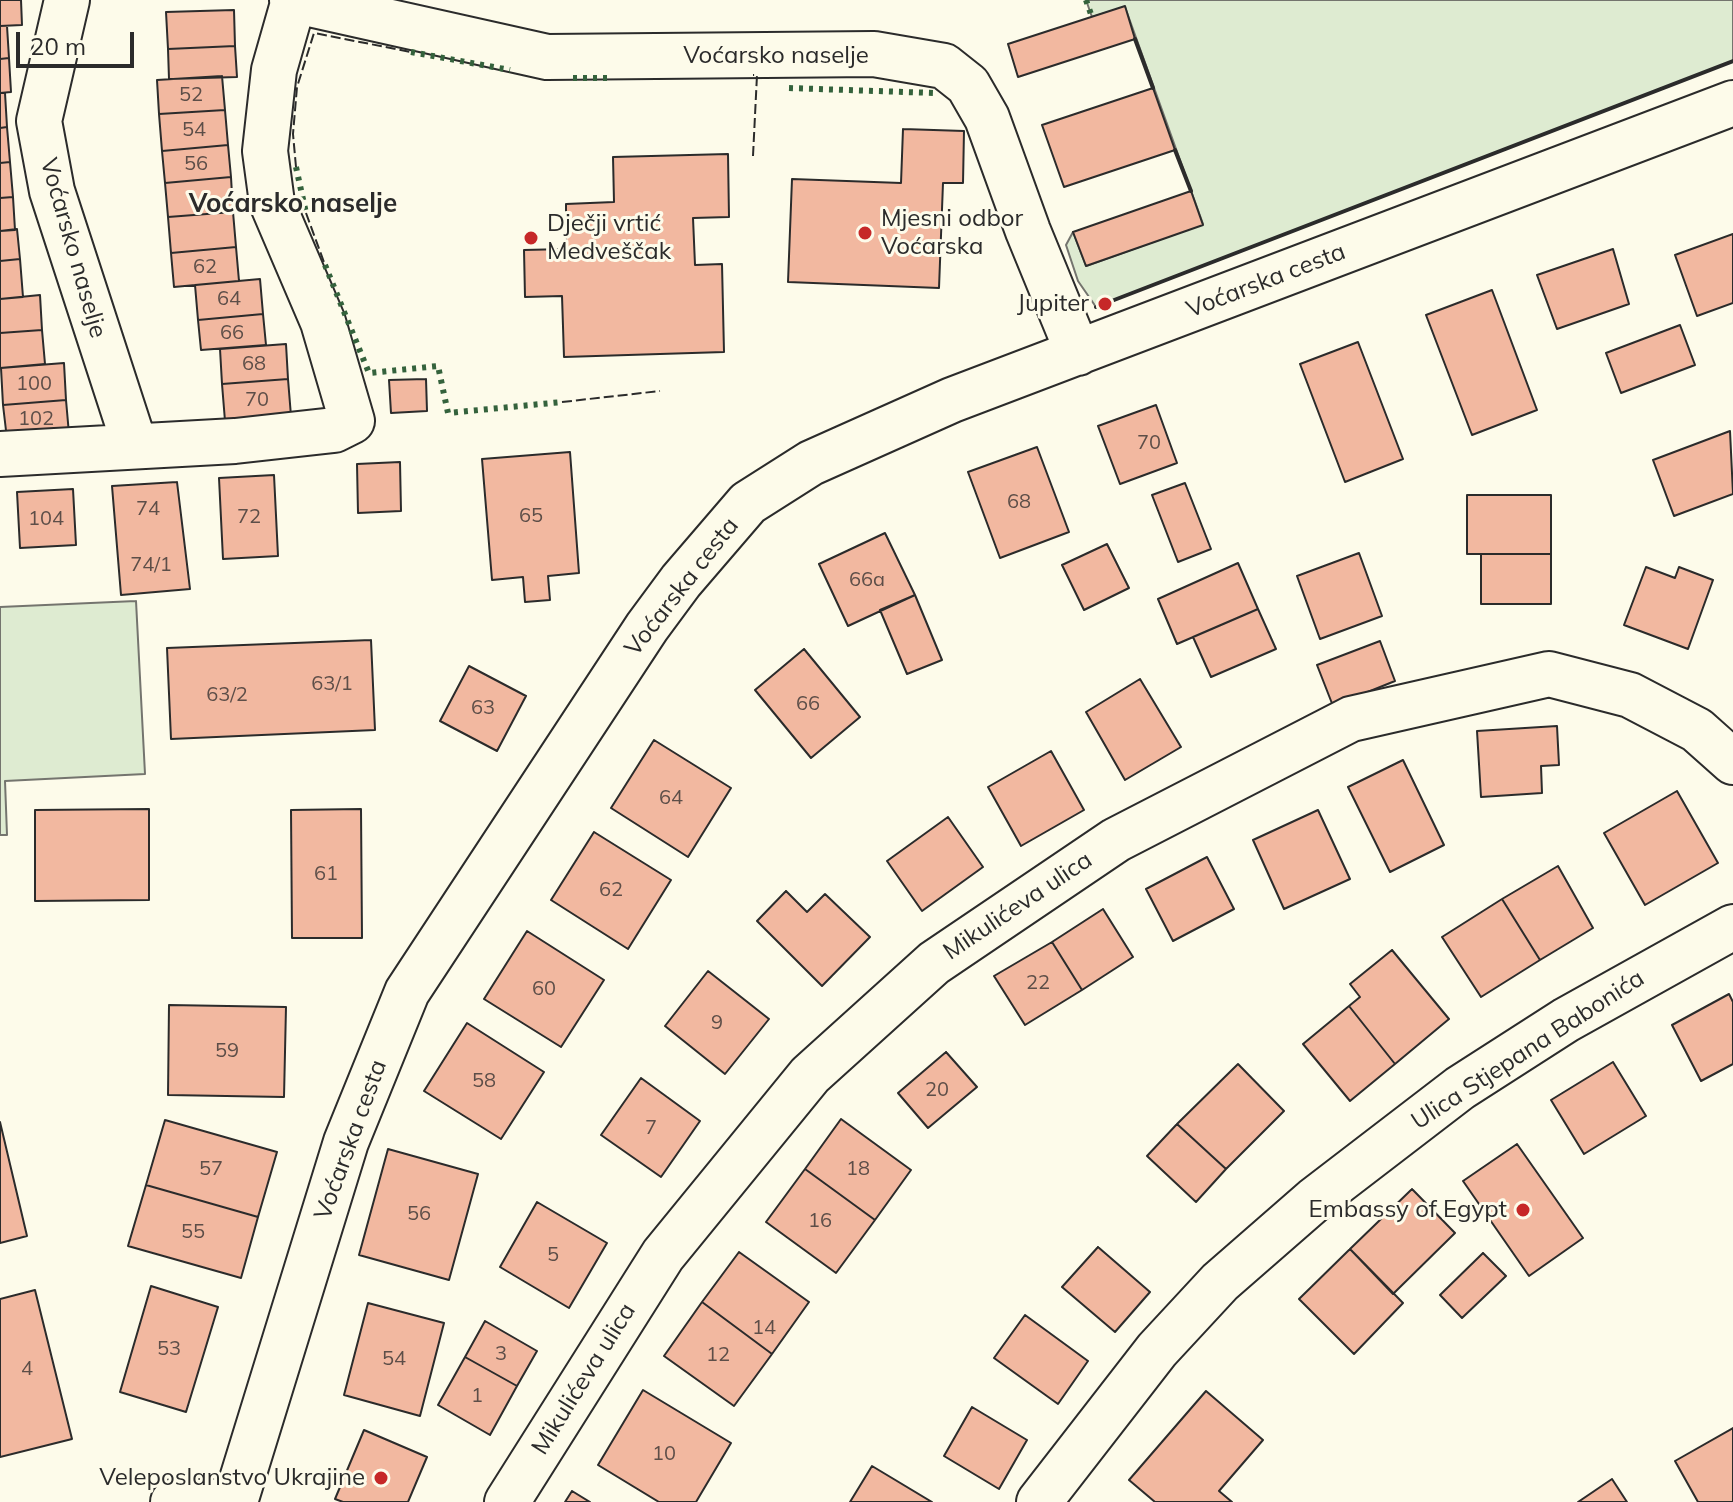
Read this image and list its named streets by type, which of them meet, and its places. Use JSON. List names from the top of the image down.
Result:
{
  "streets": {
    "street": [
      "Voćarsko naselje",
      "Voćarska cesta",
      "Mikulićeva ulica",
      "Ulica Stjepana Babonića"
    ]
  },
  "crossings": [
    ["Voćarsko naselje", "Voćarska cesta"]
  ],
  "districts": ["Voćarsko naselje"],
  "places": [
    "Mjesni odbor Voćarska",
    "Dječji vrtić Medveščak",
    "Jupiter",
    "Embassy of Egypt",
    "Veleposlanstvo Ukrajine"
  ],
  "house_numbers": [
    "52",
    "54",
    "56",
    "62",
    "64",
    "66",
    "68",
    "100",
    "70",
    "102",
    "70",
    "68",
    "74",
    "65",
    "72",
    "104",
    "74/1",
    "66a",
    "63/1",
    "63/2",
    "66",
    "63",
    "64",
    "61",
    "62",
    "22",
    "60",
    "9",
    "59",
    "58",
    "20",
    "7",
    "57",
    "18",
    "56",
    "16",
    "55",
    "5",
    "14",
    "53",
    "3",
    "12",
    "54",
    "4",
    "1",
    "10"
  ],
  "scale_bar": "20 m"
}
